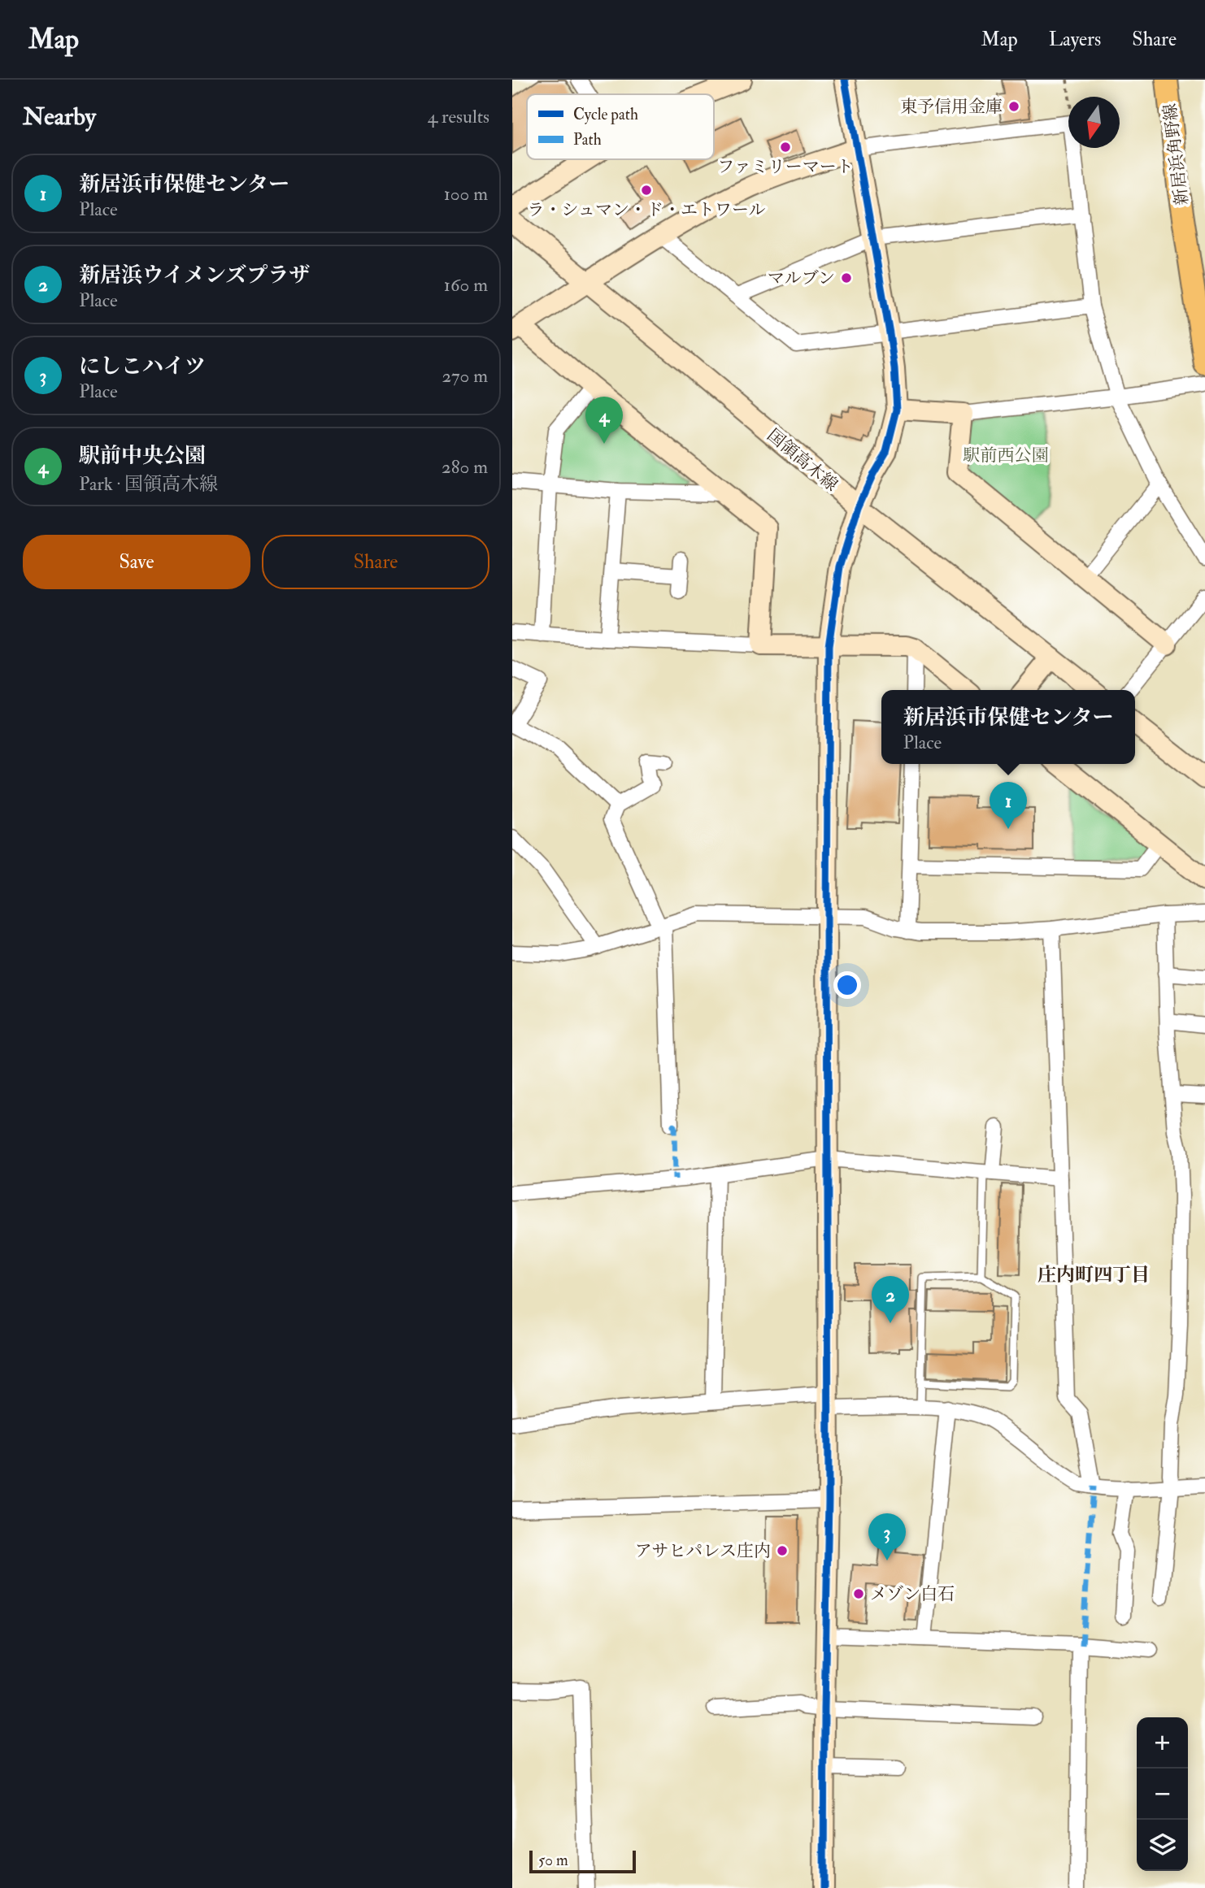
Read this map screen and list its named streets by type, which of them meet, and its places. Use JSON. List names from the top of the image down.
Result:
{
  "streets": {
    "main road": ["新居浜角野線"],
    "street": ["国領高木線"]
  },
  "districts": ["庄内町四丁目"],
  "parks": ["駅前西公園"],
  "places": [
    "東予信用金庫",
    "ファミリーマート",
    "ラ・シュマン・ド・エトワール",
    "マルブン",
    "アサヒパレス庄内",
    "メゾン白石"
  ],
  "legend": ["Cycle path", "Path"],
  "scale_bar": "50 m",
  "north": "bottom",
  "page": {
    "header": "Map",
    "nav": ["Map", "Layers", "Share"],
    "heading": ["Nearby", "4 results"],
    "list": [
      {
        "mark": "1",
        "name": "新居浜市保健センター",
        "note": "Place",
        "value": "100 m"
      },
      {
        "mark": "2",
        "name": "新居浜ウイメンズプラザ",
        "note": "Place",
        "value": "160 m"
      },
      {
        "mark": "3",
        "name": "にしこハイツ",
        "note": "Place",
        "value": "270 m"
      },
      {
        "mark": "4",
        "name": "駅前中央公園",
        "note": "Park · 国領高木線",
        "value": "280 m"
      }
    ],
    "pins": [
      "4",
      "1",
      "2",
      "3"
    ],
    "buttons": ["Save", "Share"],
    "popup": ["新居浜市保健センター", "Place"],
    "map_buttons": ["+", "−"],
    "scale": "50 m"
  }
}
